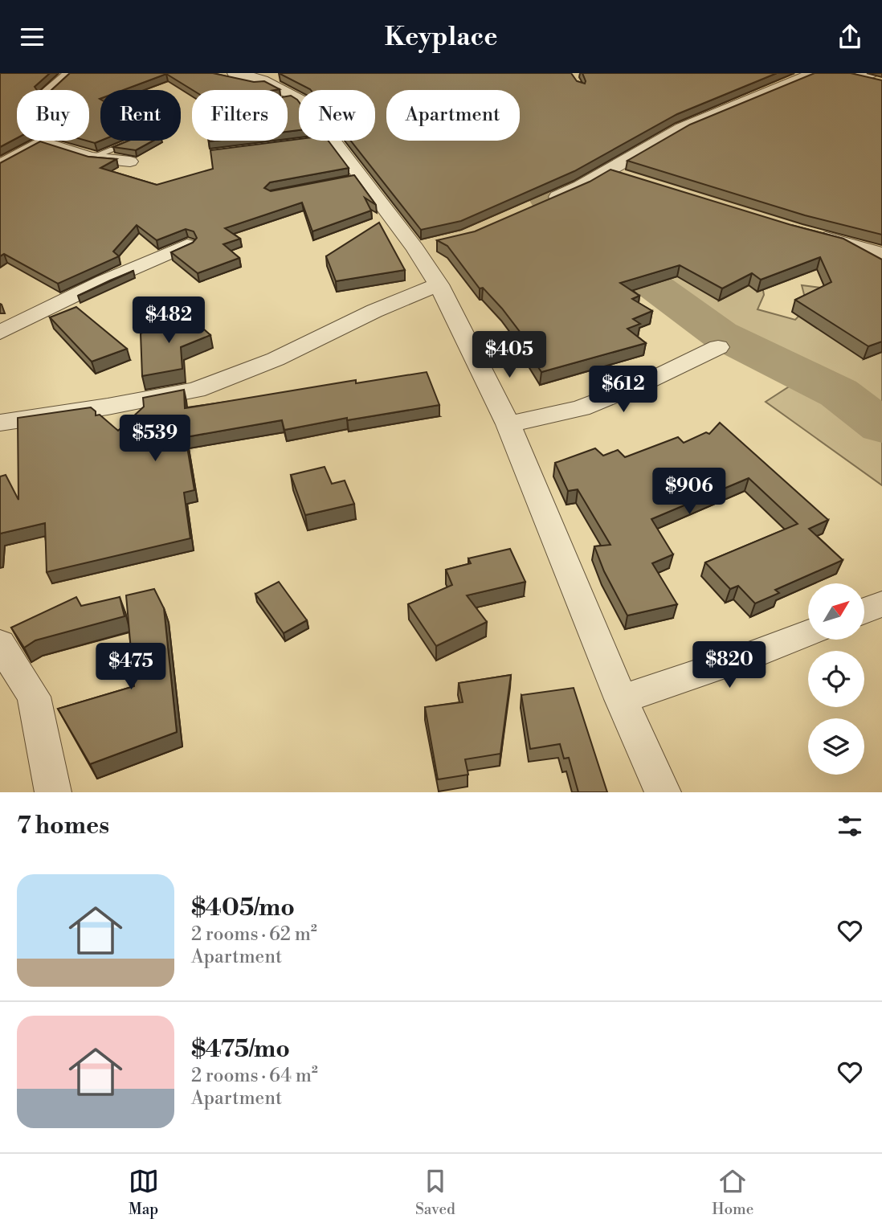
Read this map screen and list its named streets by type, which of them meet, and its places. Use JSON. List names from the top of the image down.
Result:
{
  "north": "top right",
  "page": {
    "header": "Keyplace",
    "chip": [
      "Buy",
      "Rent",
      "Filters",
      "New",
      "Apartment"
    ],
    "price": [
      "$482",
      "$405",
      "$612",
      "$539",
      "$906",
      "$820",
      "$475"
    ],
    "heading": "7 homes",
    "list": [
      {
        "name": "$405/mo",
        "note": "2 rooms · 62 m² · Apartment"
      },
      {
        "name": "$475/mo",
        "note": "2 rooms · 64 m² · Apartment"
      }
    ],
    "tabs": ["Map", "Saved", "Home"]
  }
}
